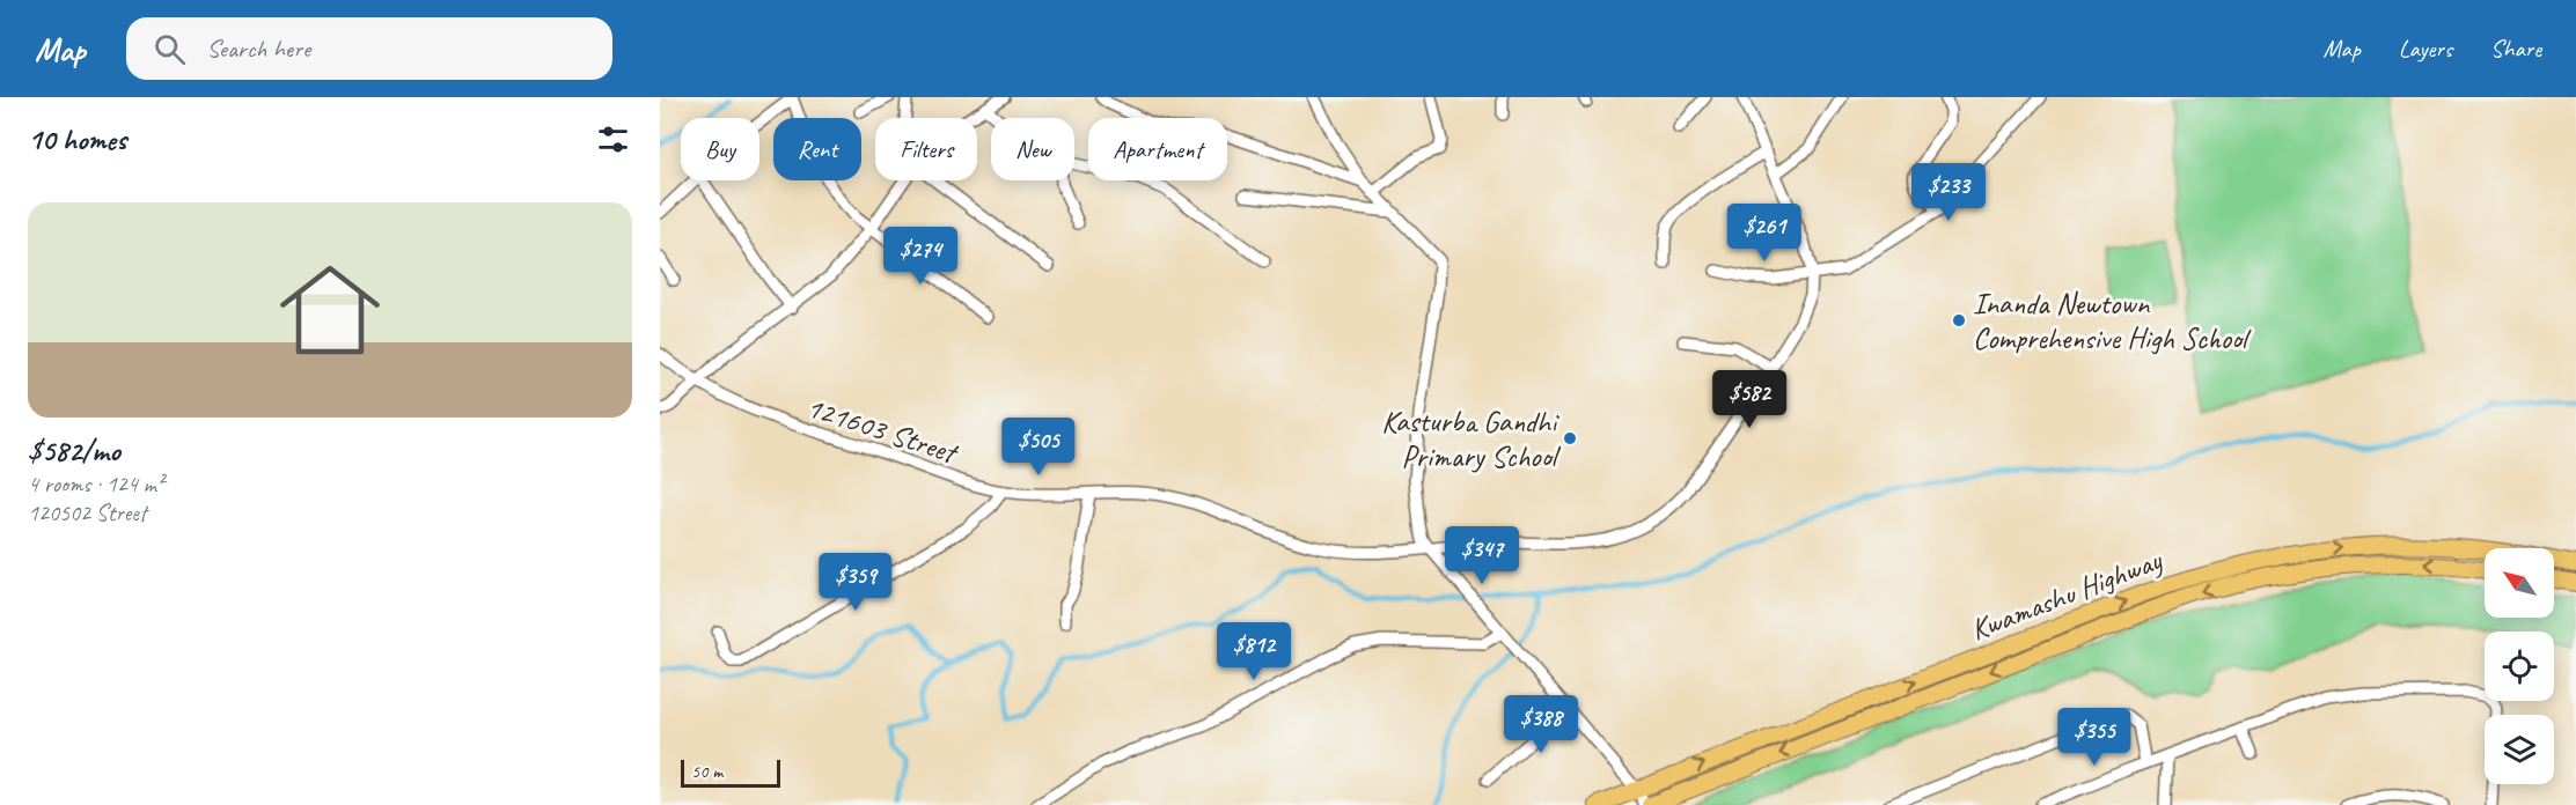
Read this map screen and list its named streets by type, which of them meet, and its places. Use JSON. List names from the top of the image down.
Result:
{
  "streets": {
    "main road": ["Kwamashu Highway"],
    "street": ["121603 Street"]
  },
  "places": ["Inanda Newtown Comprehensive High School", "Kasturba Gandhi Primary School"],
  "scale_bar": "50 m",
  "north": "top left",
  "page": {
    "header": "Map",
    "search": "Search here",
    "nav": ["Map", "Layers", "Share"],
    "heading": "10 homes",
    "chip": [
      "Buy",
      "Rent",
      "Filters",
      "New",
      "Apartment"
    ],
    "price": [
      "$233",
      "$261",
      "$274",
      "$582",
      "$505",
      "$347",
      "$359",
      "$812",
      "$388",
      "$355"
    ],
    "list": [
      {
        "name": "$582/mo",
        "note": "4 rooms · 124 m² · 120502 Street"
      }
    ],
    "scale": "50 m"
  }
}
